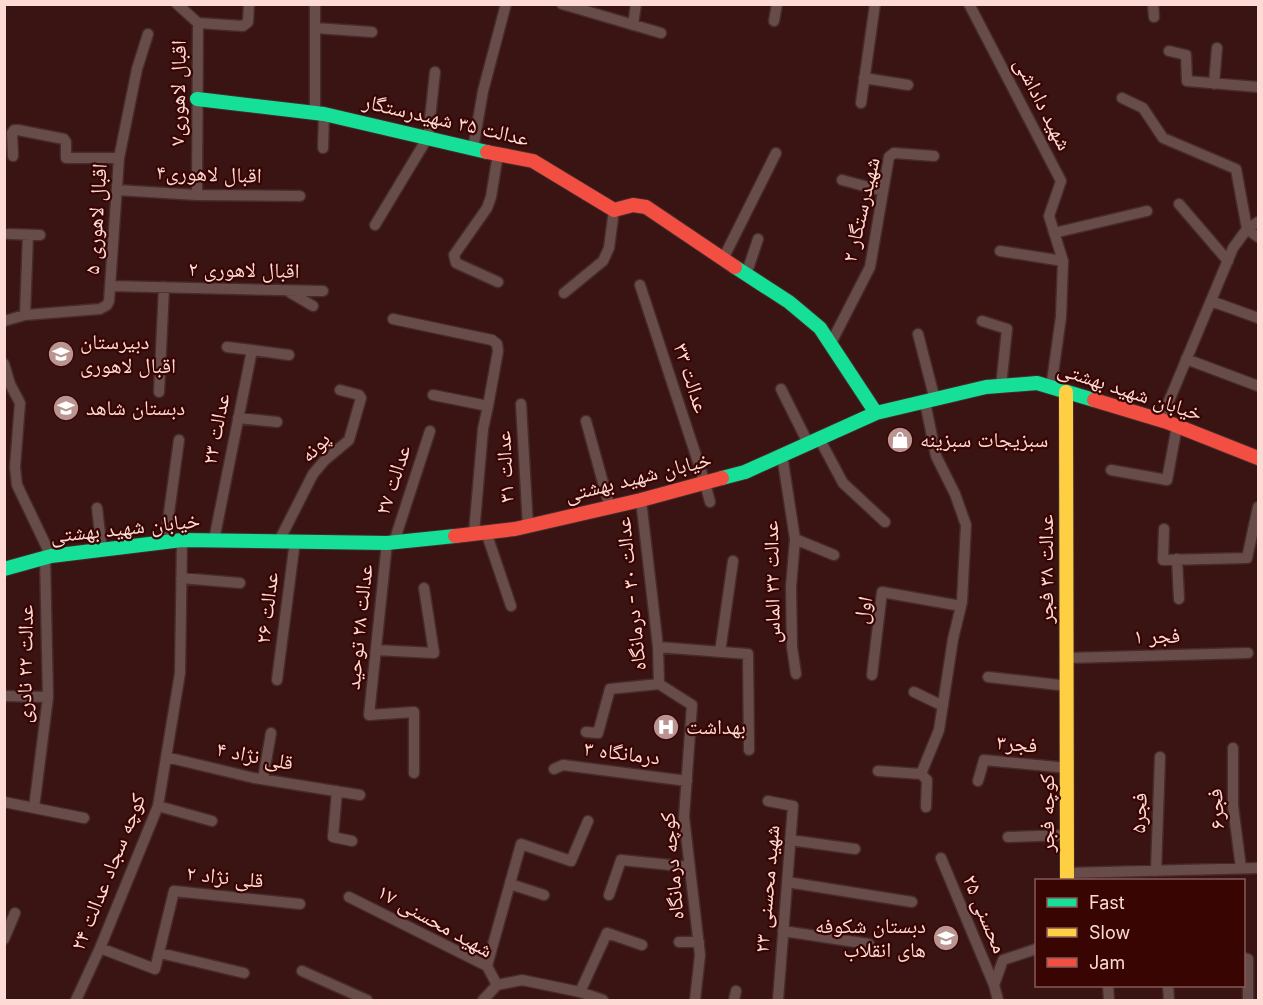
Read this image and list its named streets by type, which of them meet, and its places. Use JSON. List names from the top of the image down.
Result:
{
  "streets": {
    "main road": [
      "عدالت ۳۵ شهیدرستگار",
      "خیابان شهید بهشتی",
      "عدالت ۳۸ فجر",
      "کوچه فجر"
    ],
    "street": [
      "اقبال لاهوری۷",
      "شهید داداشی",
      "اقبال لاهوری۴",
      "شهیدرستگار ۲",
      "اقبال لاهوری ۵",
      "اقبال لاهوری ۲",
      "عدالت ۳۳",
      "عدالت ۲۳",
      "پونه",
      "عدالت ۳۱",
      "عدالت ۲۷",
      "عدالت ۳۲ الماس",
      "عدالت ۳۰ - درمانگاه",
      "عدالت ۲۶",
      "اول",
      "عدالت ۲۸ توحید",
      "فجر ۱",
      "عدالت ۲۲ نادری",
      "فجر۳",
      "درمانگاه ۳",
      "قلی نژاد ۴",
      "فجر۶",
      "فجر۵",
      "کوچه درمانگاه",
      "کوچه سجاد عدالت ۲۴",
      "قلی نژاد ۲",
      "شهید محسنی ۲۳",
      "محسنی ۲۵",
      "شهید محسنی ۱۷"
    ]
  },
  "crossings": [
    ["اقبال لاهوری۷", "عدالت ۳۵ شهیدرستگار"],
    ["اقبال لاهوری۷", "اقبال لاهوری۴"],
    ["اقبال لاهوری۴", "اقبال لاهوری ۵"],
    ["اقبال لاهوری ۵", "اقبال لاهوری ۲"],
    ["عدالت ۳۳", "خیابان شهید بهشتی"],
    ["خیابان شهید بهشتی", "عدالت ۲۳"],
    ["خیابان شهید بهشتی", "پونه"],
    ["خیابان شهید بهشتی", "عدالت ۳۱"],
    ["خیابان شهید بهشتی", "عدالت ۲۷"],
    ["خیابان شهید بهشتی", "عدالت ۳۸ فجر"],
    ["خیابان شهید بهشتی", "عدالت ۳۲ الماس"],
    ["خیابان شهید بهشتی", "عدالت ۳۰ - درمانگاه"],
    ["خیابان شهید بهشتی", "عدالت ۲۶"],
    ["خیابان شهید بهشتی", "عدالت ۲۸ توحید"],
    ["خیابان شهید بهشتی", "عدالت ۲۲ نادری"],
    ["خیابان شهید بهشتی", "کوچه سجاد عدالت ۲۴"],
    ["عدالت ۲۷", "عدالت ۲۸ توحید"],
    ["عدالت ۳۸ فجر", "فجر ۱"],
    ["عدالت ۳۸ فجر", "کوچه فجر"],
    ["عدالت ۳۰ - درمانگاه", "کوچه درمانگاه"],
    ["فجر۳", "کوچه فجر"],
    ["درمانگاه ۳", "کوچه درمانگاه"],
    ["قلی نژاد ۴", "کوچه سجاد عدالت ۲۴"]
  ],
  "places": {
    "school or university": ["دبیرستان اقبال لاهوری", "دبستان شاهد", "دبستان شکوفه های انقلاب"],
    "shop": ["سبزیجات سبزینه"],
    "hospital": ["بهداشت"]
  },
  "legend": ["Fast", "Slow", "Jam"]
}
